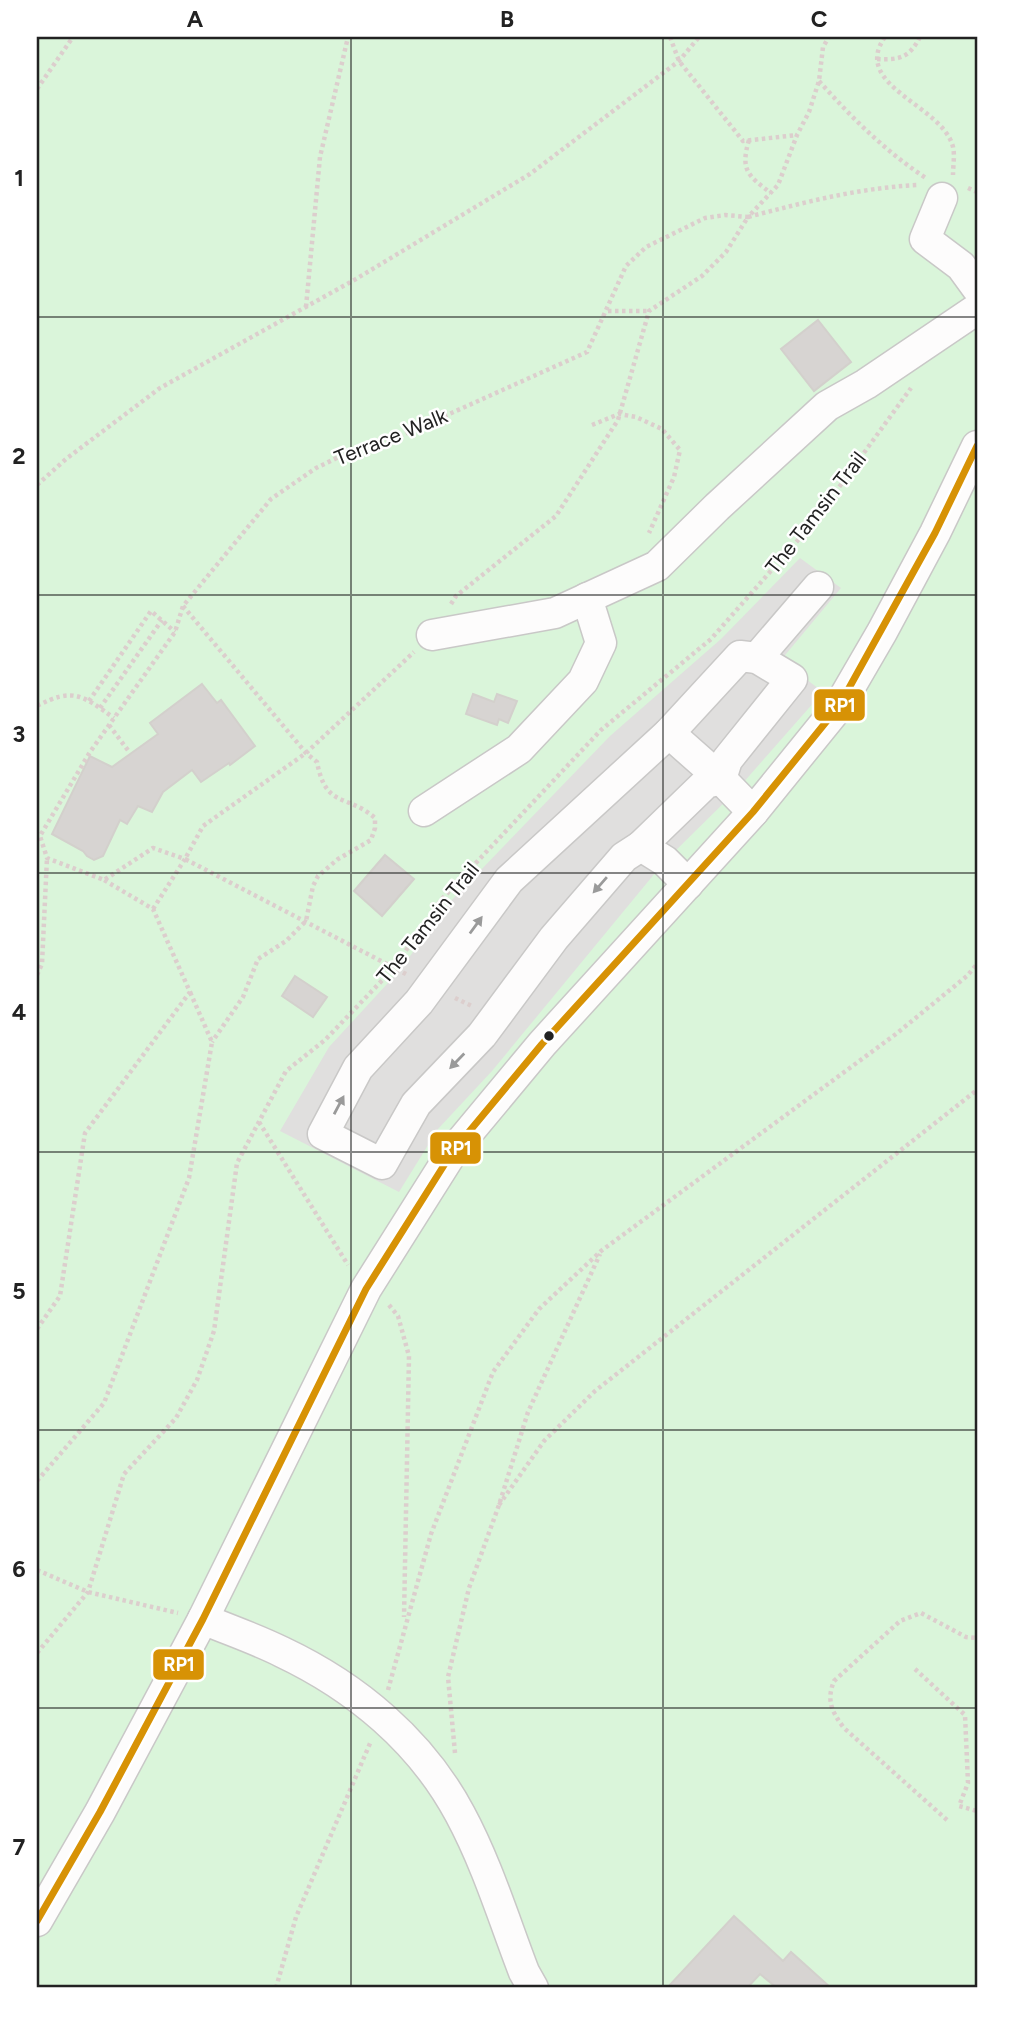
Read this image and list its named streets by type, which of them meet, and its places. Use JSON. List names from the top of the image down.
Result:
{
  "streets": {
    "path": ["Terrace Walk", "The Tamsin Trail"]
  },
  "lines": ["transit line RP1"],
  "grid": {
    "columns": ["A", "B", "C"],
    "rows": [
      "1",
      "2",
      "3",
      "4",
      "5",
      "6",
      "7"
    ]
  }
}
